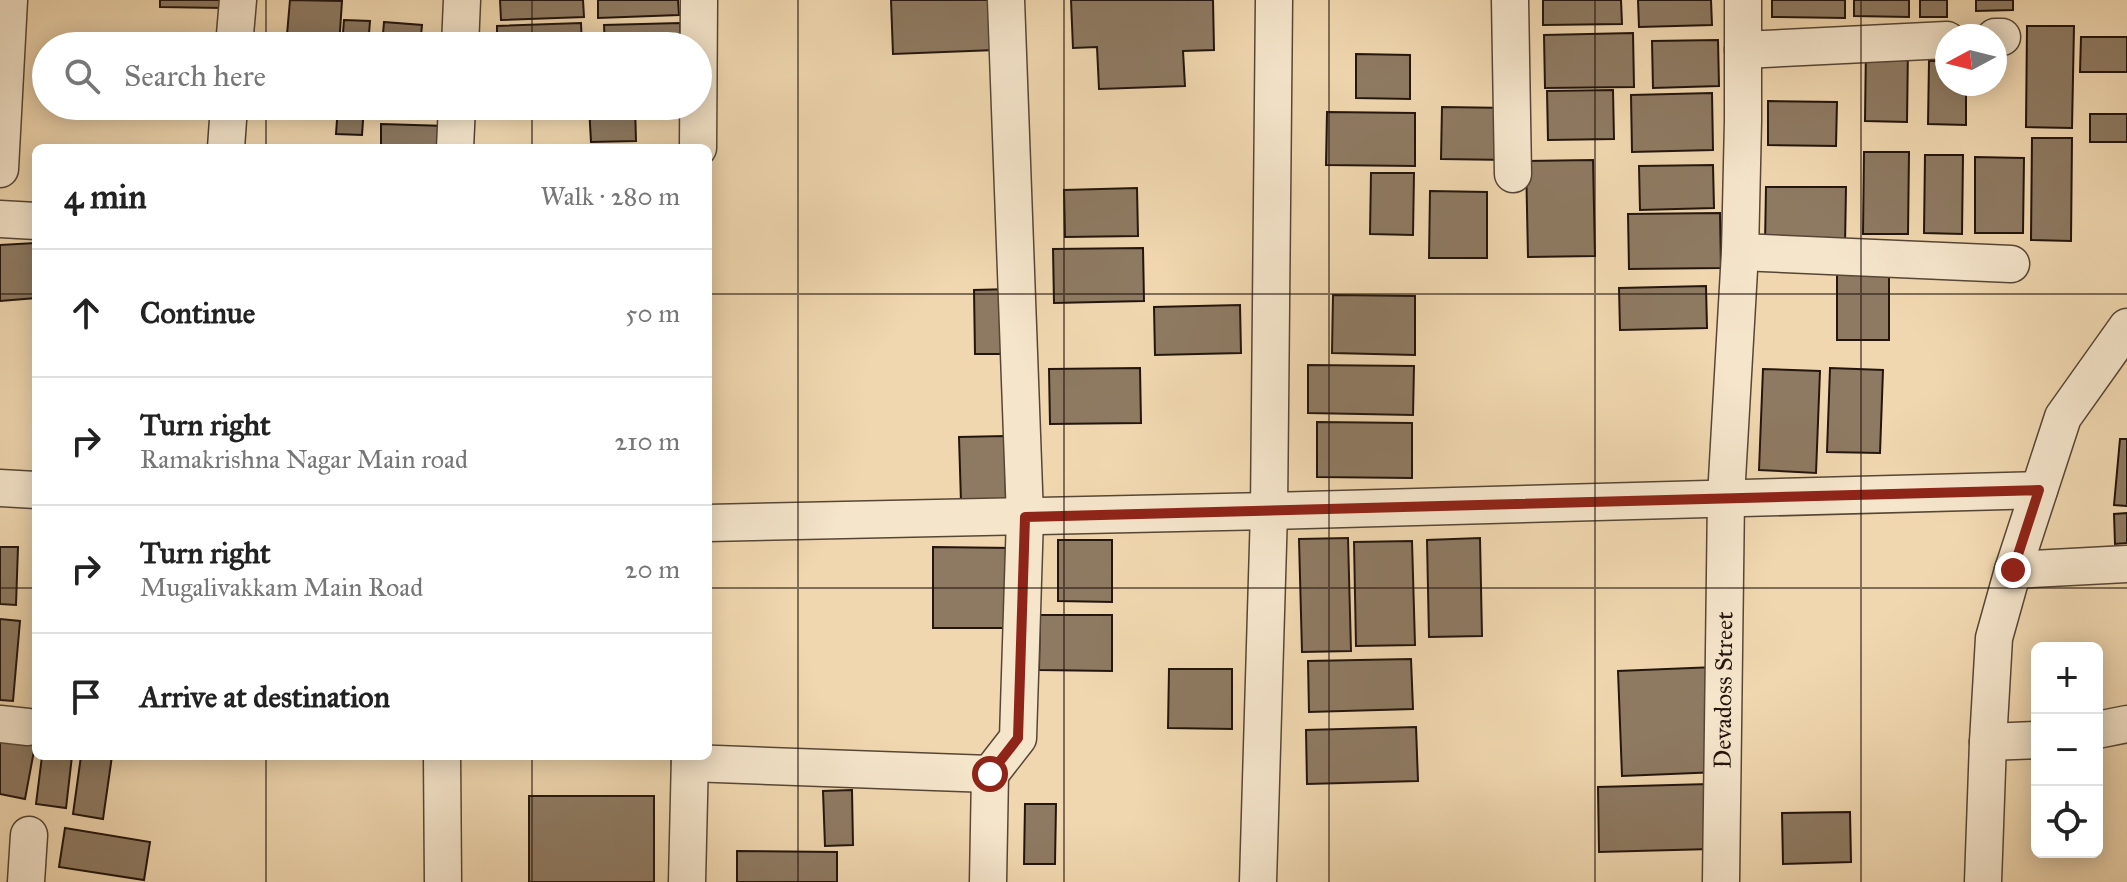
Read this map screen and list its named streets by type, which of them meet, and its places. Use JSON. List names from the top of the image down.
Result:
{
  "streets": {
    "street": ["Devadoss Street"]
  },
  "north": "left",
  "page": {
    "search": "Search here",
    "heading": ["4 min", "Walk · 280 m"],
    "list": [
      ["Continue", "50 m"],
      ["Turn right", "Ramakrishna Nagar Main road", "210 m"],
      ["Turn right", "Mugalivakkam Main Road", "20 m"],
      "Arrive at destination"
    ],
    "map_buttons": ["+", "−"]
  }
}
